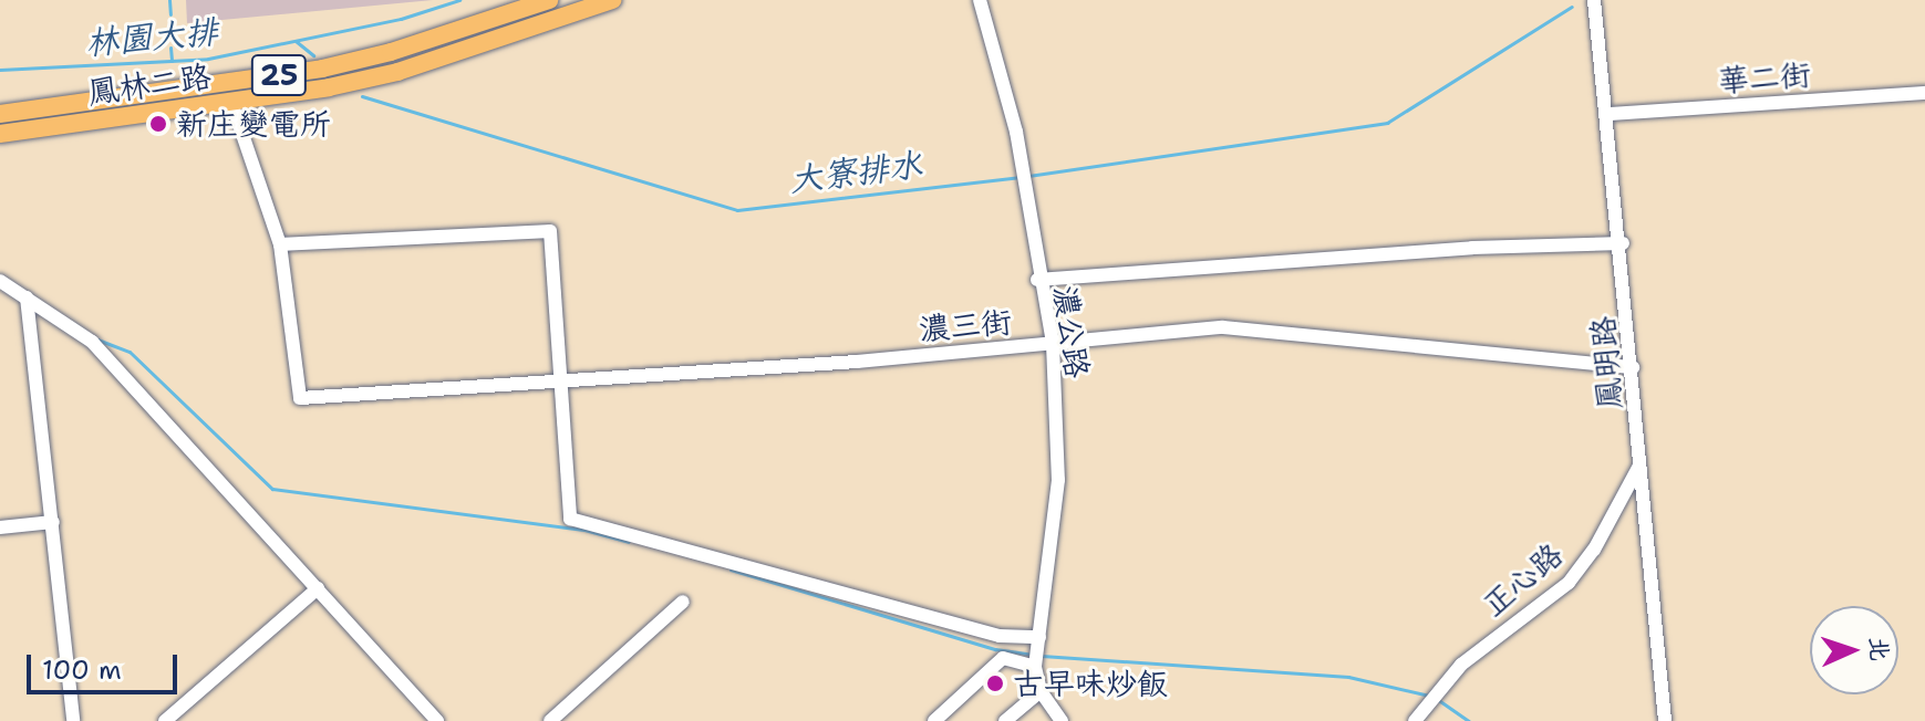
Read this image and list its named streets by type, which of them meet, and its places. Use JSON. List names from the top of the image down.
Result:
{
  "streets": {
    "main road": ["25", "鳳林二路"],
    "street": [
      "華二街",
      "濃三街",
      "濃公路",
      "鳳明路",
      "正心路"
    ]
  },
  "crossings": [
    ["華二街", "鳳明路"],
    ["濃三街", "濃公路"],
    ["濃三街", "鳳明路"],
    ["鳳明路", "正心路"]
  ],
  "water": ["林園大排", "大寮排水"],
  "places": ["新庄變電所", "古早味炒飯"],
  "scale_bar": "100 m",
  "north": "right"
}
